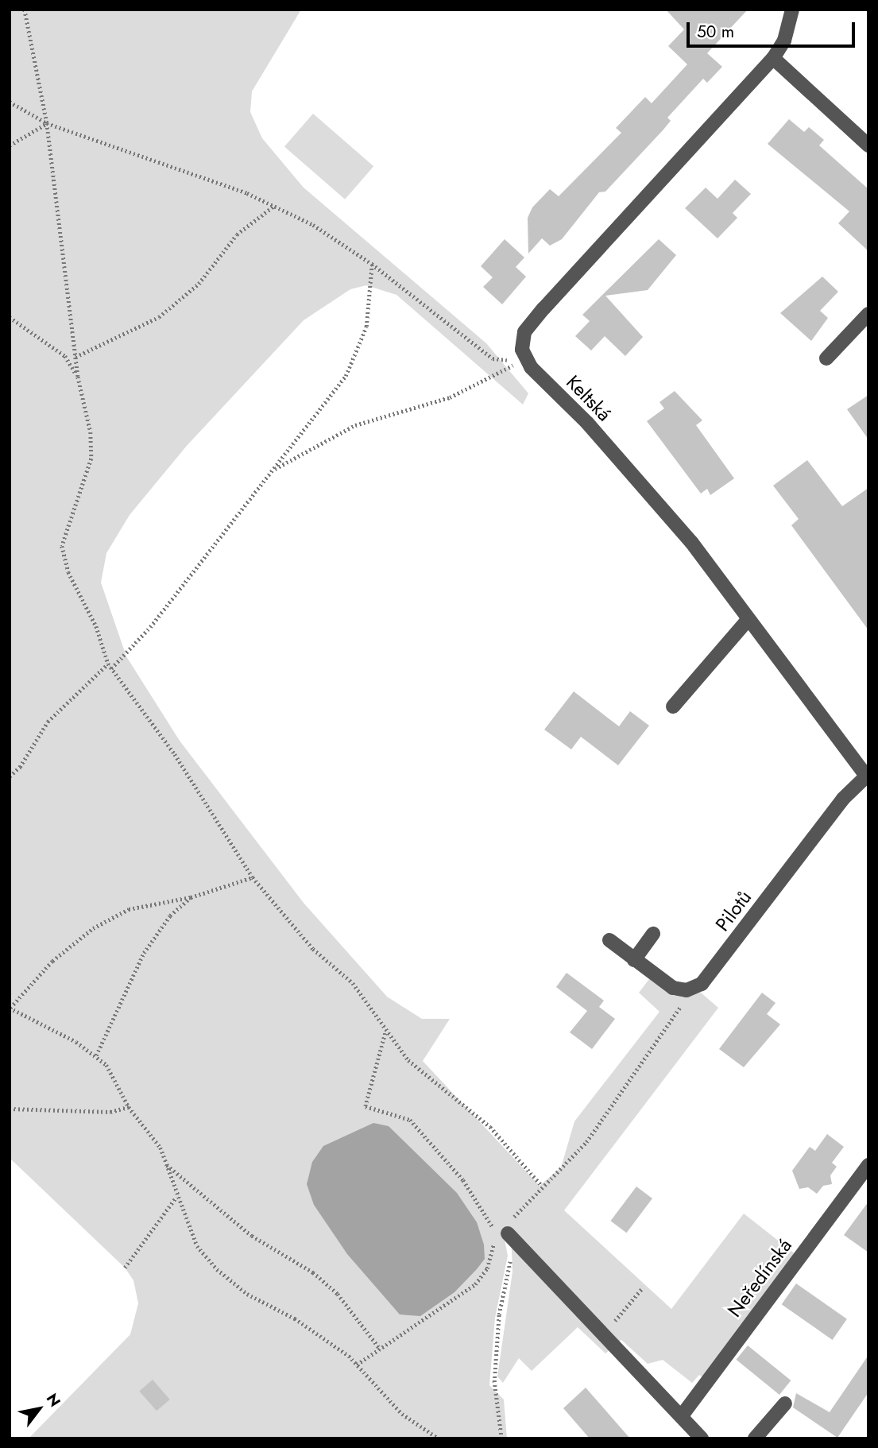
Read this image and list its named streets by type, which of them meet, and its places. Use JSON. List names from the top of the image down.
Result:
{
  "streets": {
    "street": ["Keltská", "Pilotů", "Neředínská"]
  },
  "crossings": [
    ["Keltská", "Pilotů"]
  ],
  "scale_bar": "50 m",
  "north": "top right"
}
